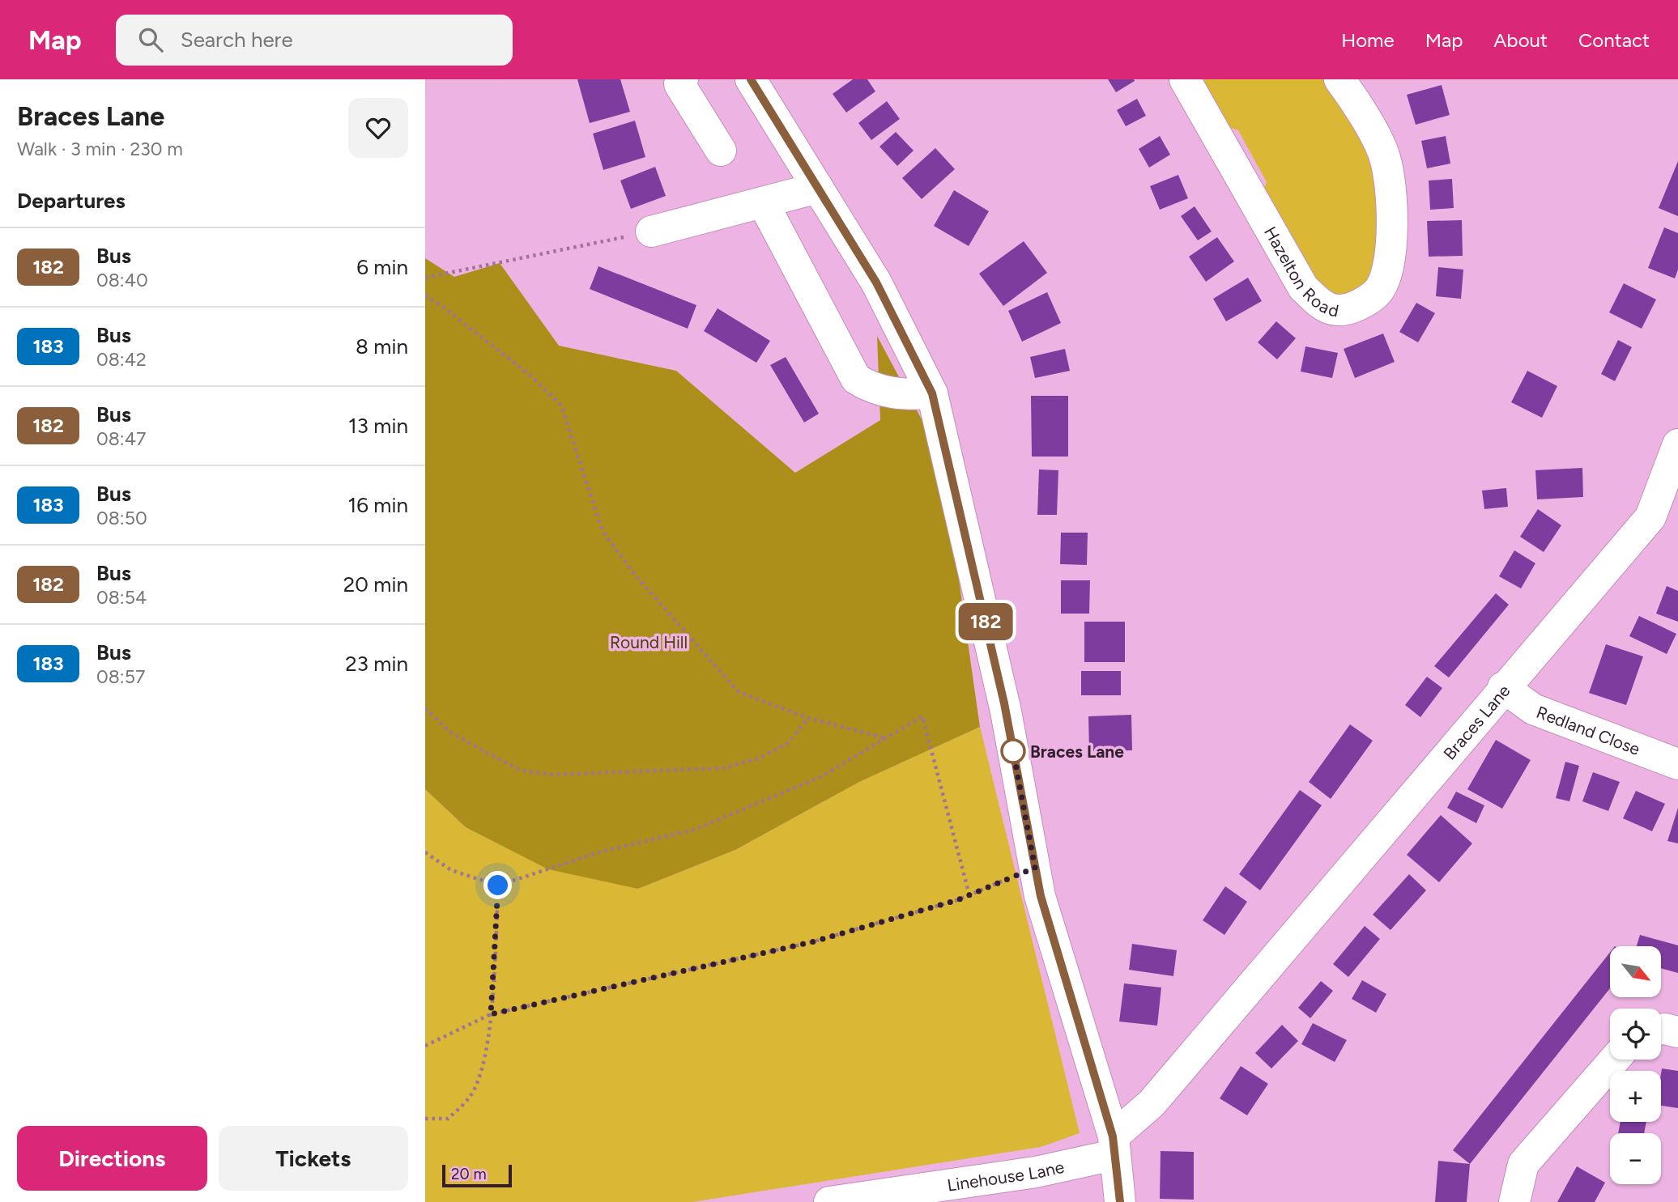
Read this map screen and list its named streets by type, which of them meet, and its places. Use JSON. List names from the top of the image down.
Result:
{
  "streets": {
    "street": [
      "Hazelton Road",
      "Braces Lane",
      "Redland Close",
      "Linehouse Lane"
    ]
  },
  "crossings": [
    ["Braces Lane", "Redland Close"],
    ["Braces Lane", "Linehouse Lane"]
  ],
  "parks": ["Round Hill"],
  "places": ["Braces Lane"],
  "lines": ["bus line 182"],
  "scale_bar": "20 m",
  "north": "bottom right",
  "page": {
    "header": "Map",
    "search": "Search here",
    "nav": [
      "Home",
      "Map",
      "About",
      "Contact"
    ],
    "heading": [
      ["Braces Lane", "Walk · 3 min · 230 m"],
      "Departures"
    ],
    "on_map": "182",
    "list": [
      {
        "mark": "182",
        "name": "Bus",
        "note": "08:40",
        "value": "6 min"
      },
      {
        "mark": "183",
        "name": "Bus",
        "note": "08:42",
        "value": "8 min"
      },
      {
        "mark": "182",
        "name": "Bus",
        "note": "08:47",
        "value": "13 min"
      },
      {
        "mark": "183",
        "name": "Bus",
        "note": "08:50",
        "value": "16 min"
      },
      {
        "mark": "182",
        "name": "Bus",
        "note": "08:54",
        "value": "20 min"
      },
      {
        "mark": "183",
        "name": "Bus",
        "note": "08:57",
        "value": "23 min"
      }
    ],
    "map_buttons": ["+", "−"],
    "buttons": ["Directions", "Tickets"],
    "scale": "20 m"
  }
}
